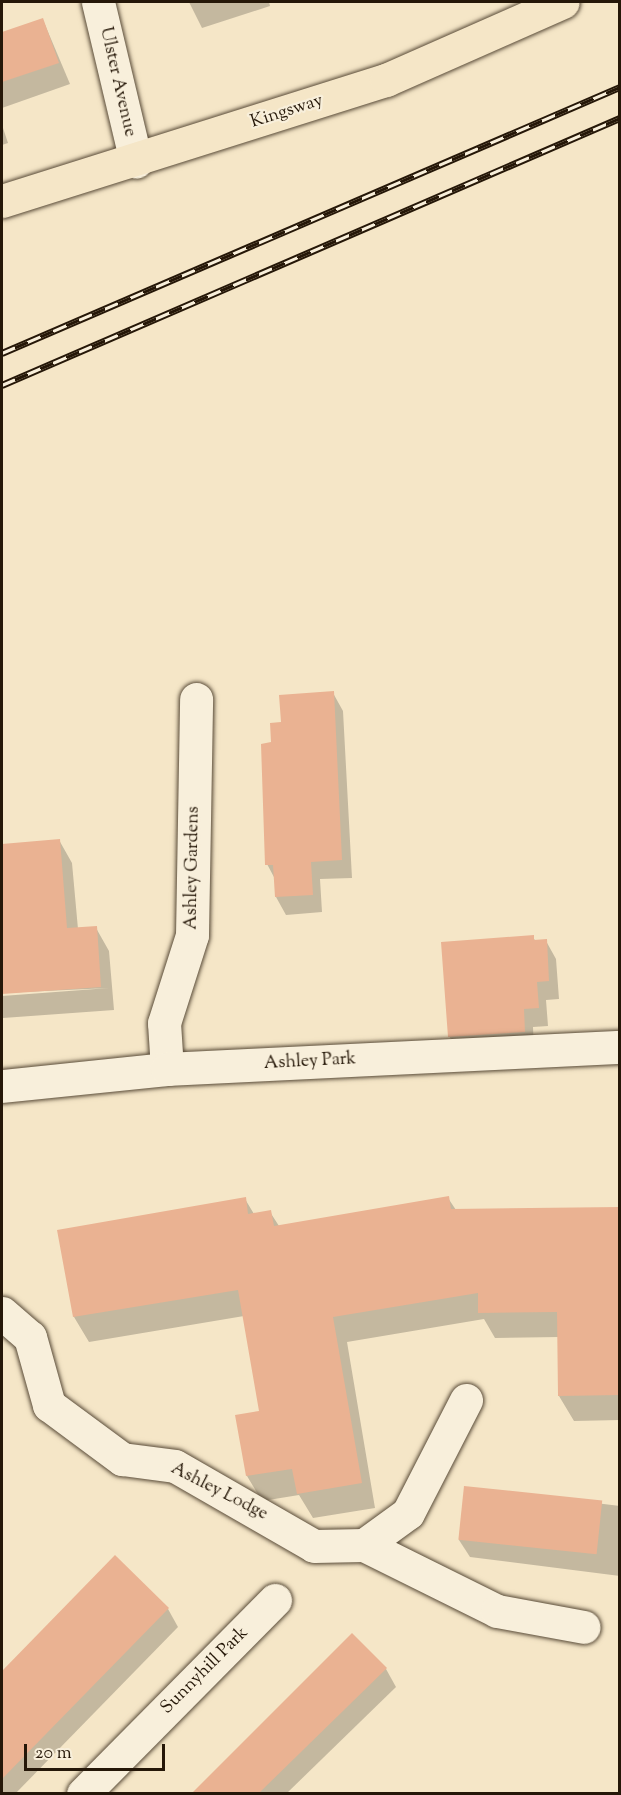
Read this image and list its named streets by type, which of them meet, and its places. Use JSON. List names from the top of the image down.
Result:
{
  "streets": {
    "main road": ["Kingsway"],
    "street": [
      "Ulster Avenue",
      "Ashley Gardens",
      "Ashley Park",
      "Ashley Lodge",
      "Sunnyhill Park"
    ]
  },
  "crossings": [
    ["Ulster Avenue", "Kingsway"],
    ["Ashley Gardens", "Ashley Park"]
  ],
  "scale_bar": "20 m"
}
